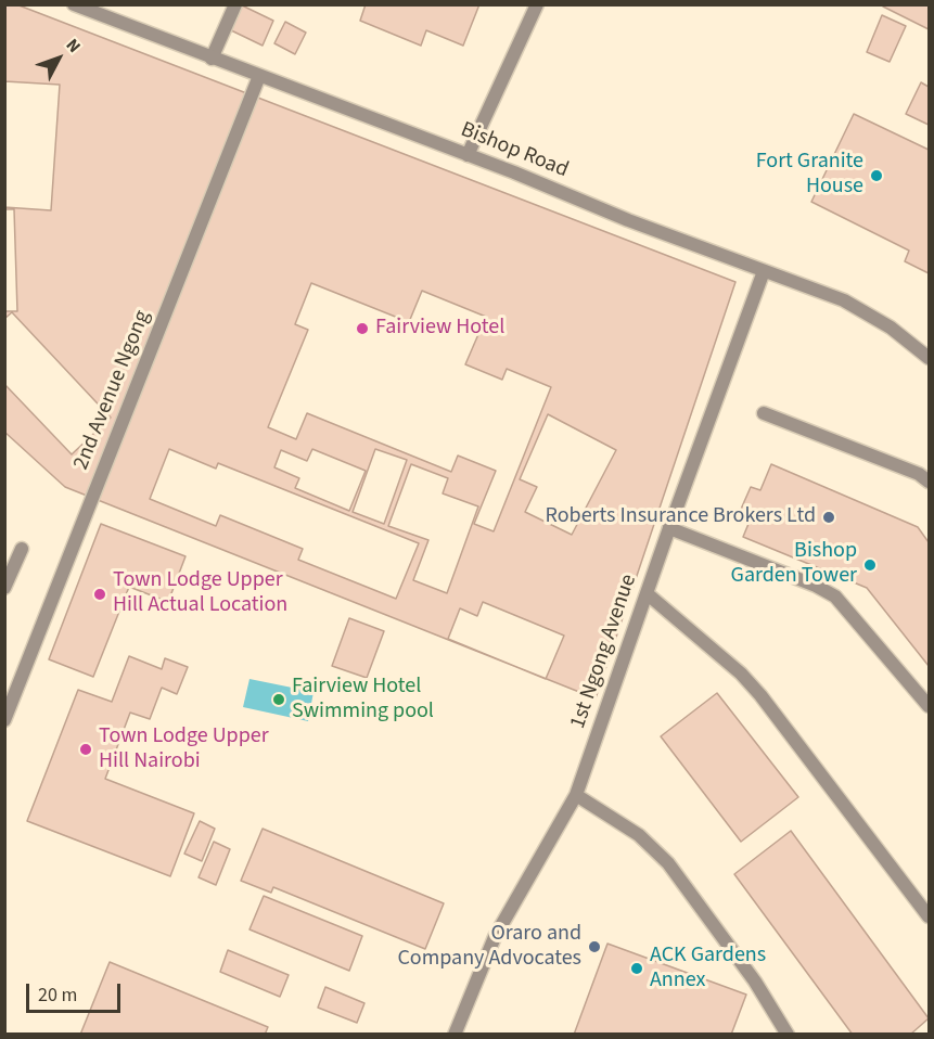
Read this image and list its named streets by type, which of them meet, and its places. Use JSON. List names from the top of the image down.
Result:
{
  "streets": {
    "street": ["Bishop Road", "2nd Avenue Ngong", "1st Ngong Avenue"]
  },
  "crossings": [
    ["Bishop Road", "2nd Avenue Ngong"],
    ["Bishop Road", "1st Ngong Avenue"]
  ],
  "places": [
    "Fort Granite House",
    "Fairview Hotel",
    "Roberts Insurance Brokers Ltd",
    "Bishop Garden Tower",
    "Town Lodge Upper Hill Actual Location",
    "Fairview Hotel Swimming pool",
    "Town Lodge Upper Hill Nairobi",
    "Oraro and Company Advocates",
    "ACK Gardens Annex"
  ],
  "scale_bar": "20 m",
  "north": "top right"
}
